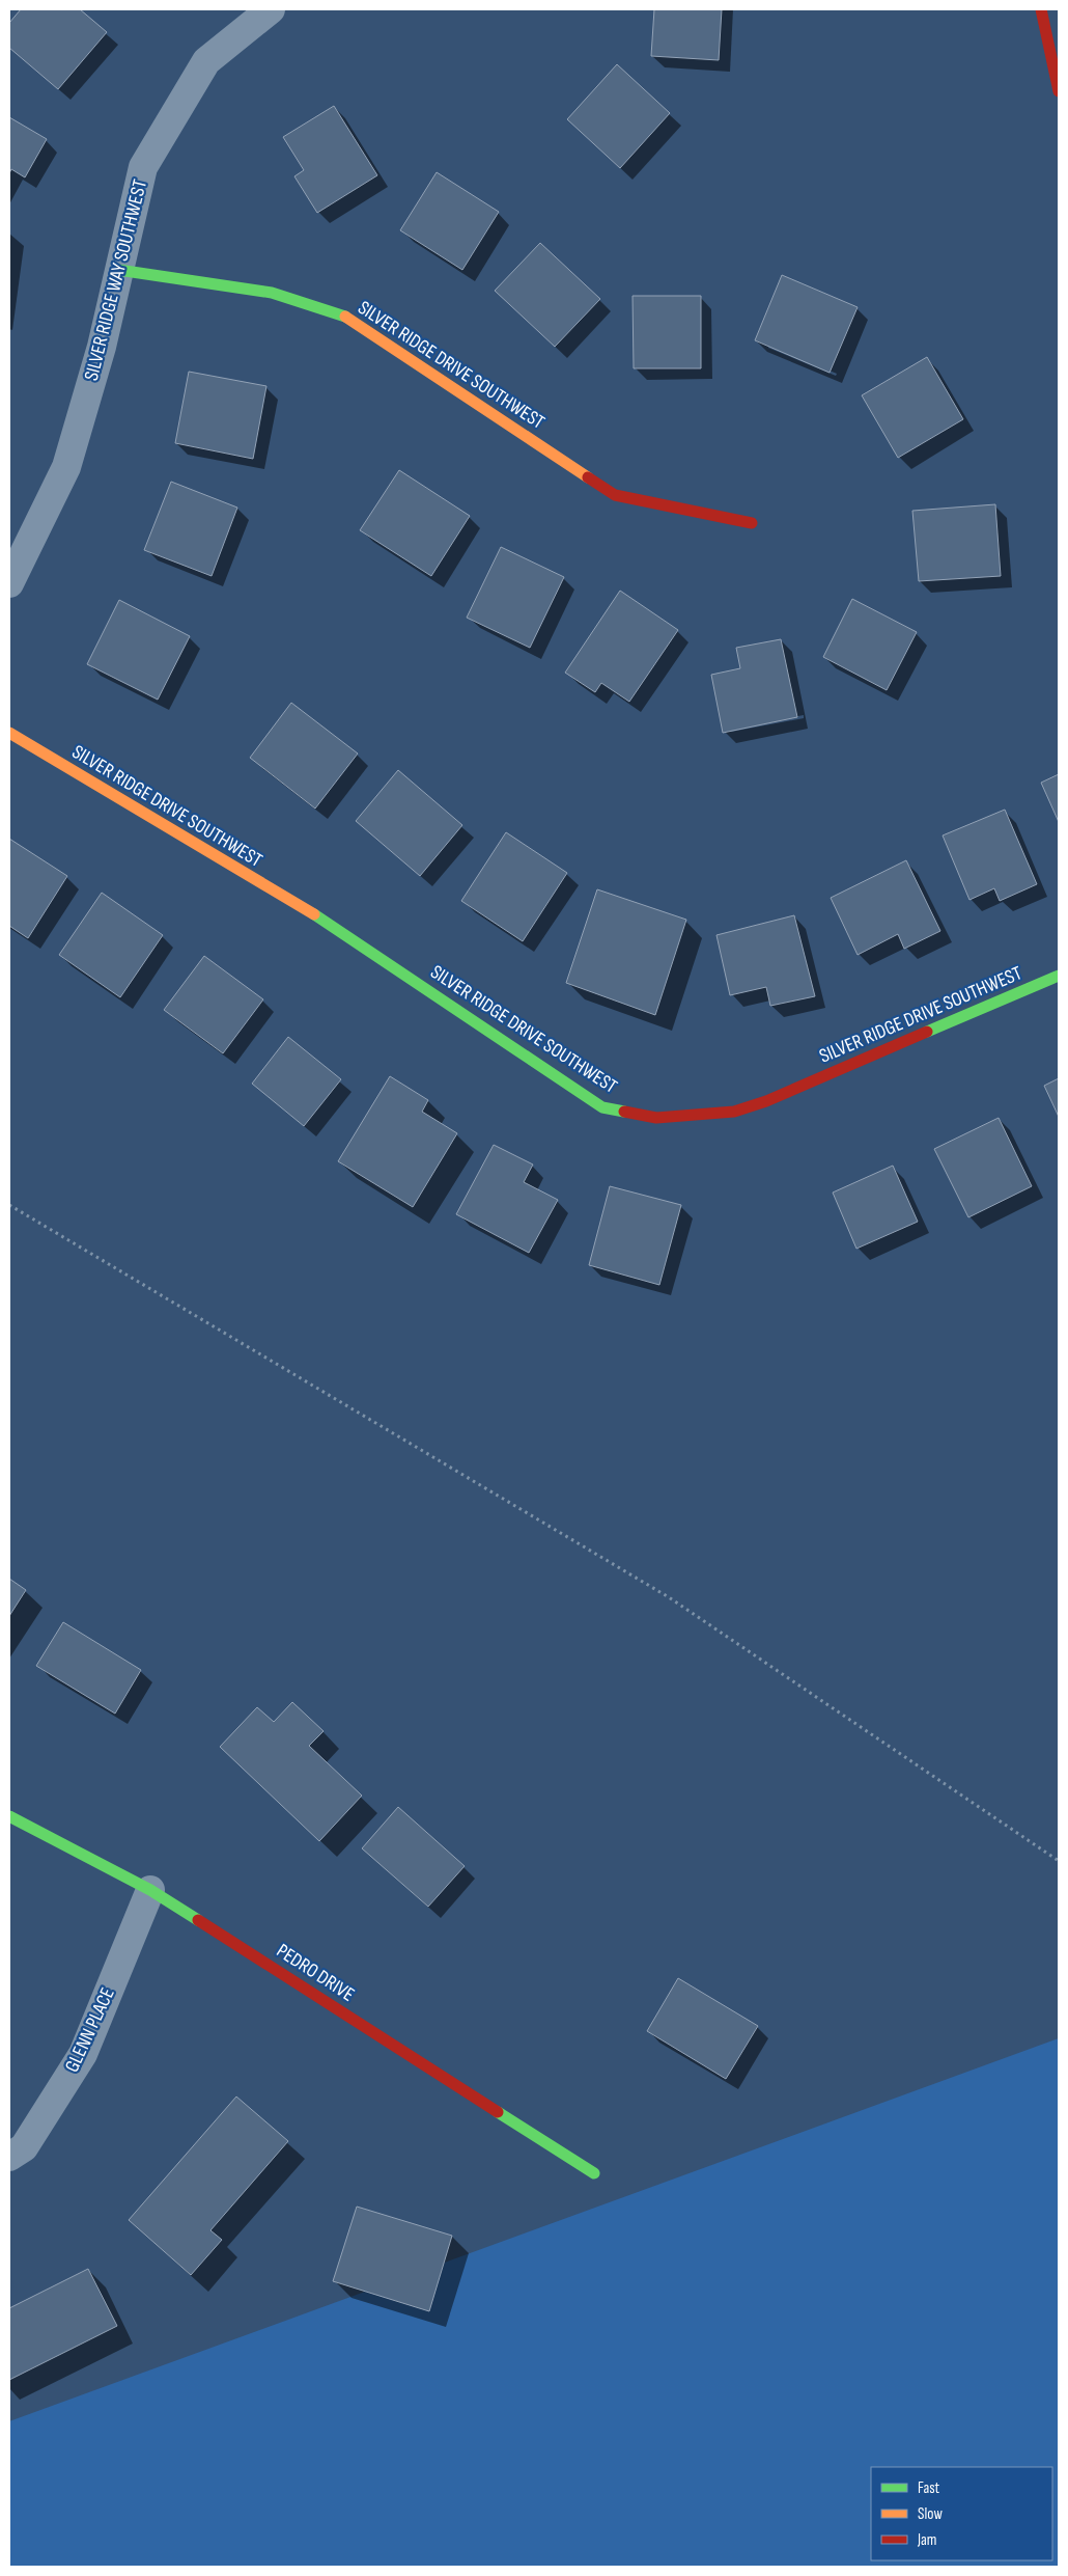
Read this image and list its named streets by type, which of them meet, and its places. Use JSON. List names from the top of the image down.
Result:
{
  "streets": {
    "street": [
      "SILVER RIDGE WAY SOUTHWEST",
      "SILVER RIDGE DRIVE SOUTHWEST",
      "PEDRO DRIVE",
      "GLENN PLACE"
    ]
  },
  "crossings": [
    ["SILVER RIDGE WAY SOUTHWEST", "SILVER RIDGE DRIVE SOUTHWEST"],
    ["PEDRO DRIVE", "GLENN PLACE"]
  ],
  "legend": ["Fast", "Slow", "Jam"]
}
